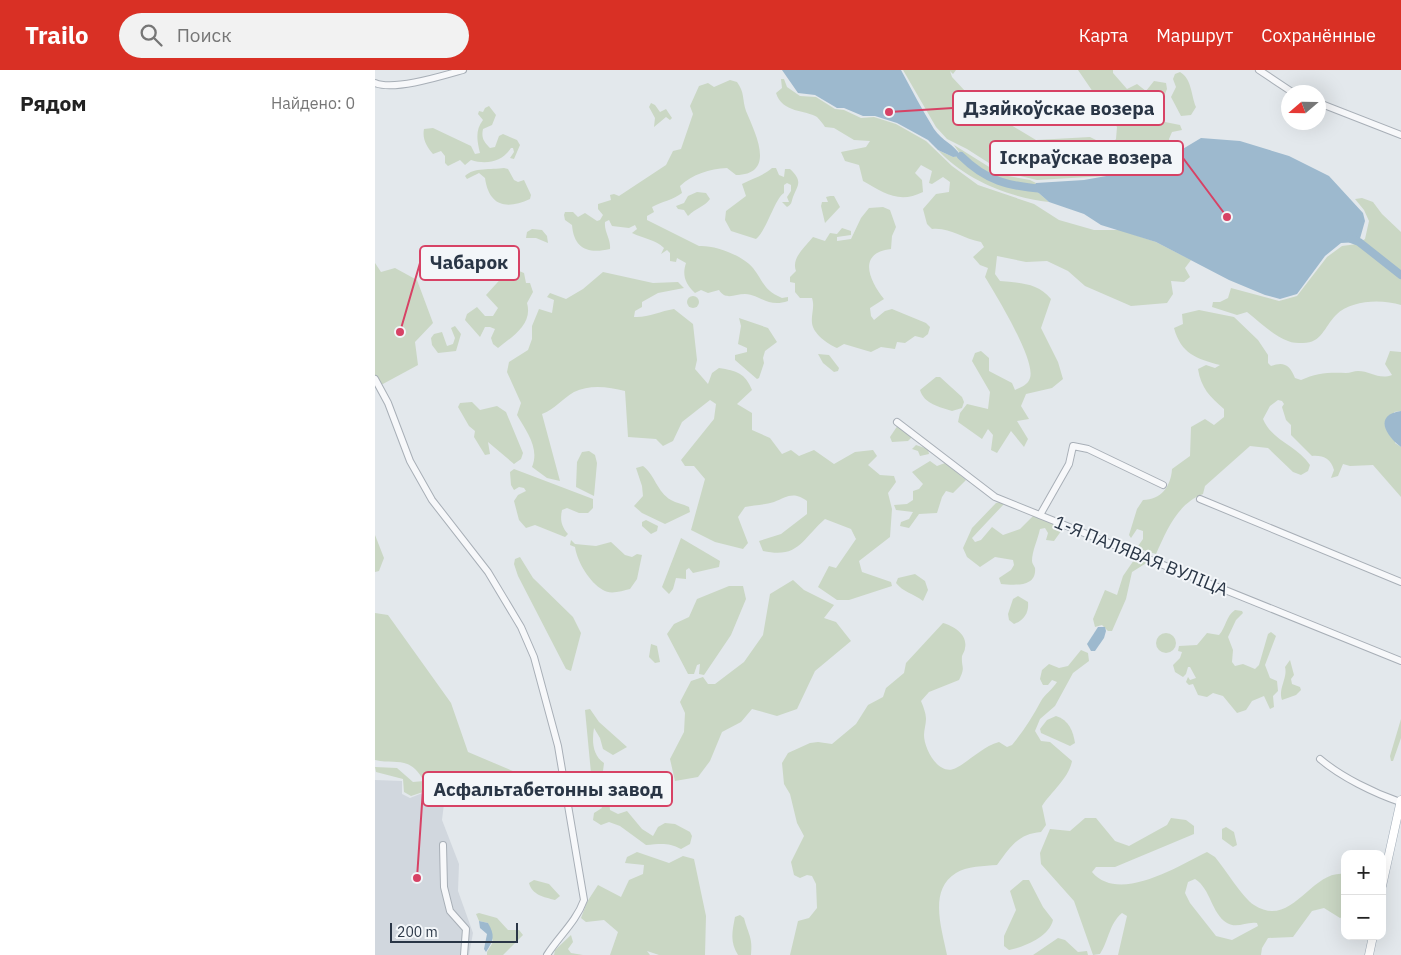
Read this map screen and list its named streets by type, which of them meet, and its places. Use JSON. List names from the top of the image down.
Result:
{
  "streets": {
    "street": ["1-Я ПАЛЯВАЯ ВУЛІЦА"]
  },
  "places": [
    "Дзяйкоўскае возера",
    "Іскраўскае возера",
    "Чабарок",
    "Асфальтабетонны завод"
  ],
  "scale_bar": "200 m",
  "north": "left",
  "page": {
    "header": "Trailo",
    "search": "Поиск",
    "nav": ["Карта", "Маршрут", "Сохранённые"],
    "heading": ["Рядом", "Найдено: 0"],
    "map_buttons": ["+", "−"],
    "scale": "200 m"
  }
}
